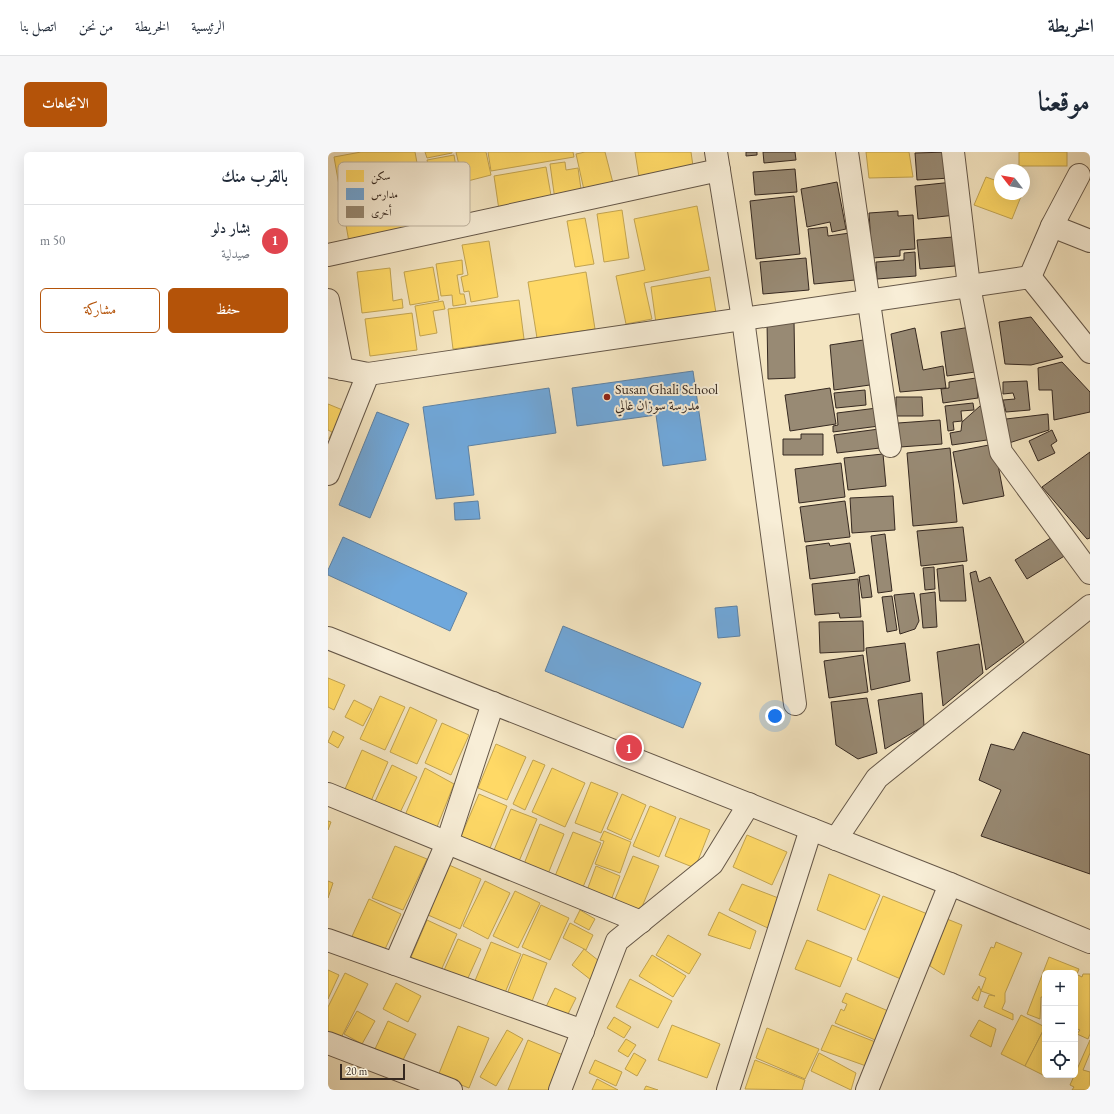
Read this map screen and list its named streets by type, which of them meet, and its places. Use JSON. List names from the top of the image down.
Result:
{
  "places": ["Susan Ghali School مدرسة سوزان غالي"],
  "legend": ["سكن", "مدارس", "أخرى"],
  "scale_bar": "20 m",
  "north": "top left",
  "page": {
    "header": "الخريطة",
    "nav": [
      "الرئيسية",
      "الخريطة",
      "من نحن",
      "اتصل بنا"
    ],
    "title": "موقعنا",
    "buttons": [
      "الاتجاهات",
      ["حفظ", "مشاركة"]
    ],
    "heading": "بالقرب منك",
    "list": [
      {
        "mark": "1",
        "name": "بشار دلو",
        "note": "صيدلية",
        "value": "50 m"
      }
    ],
    "pins": "1",
    "map_buttons": ["+", "−"],
    "scale": "20 m"
  }
}
